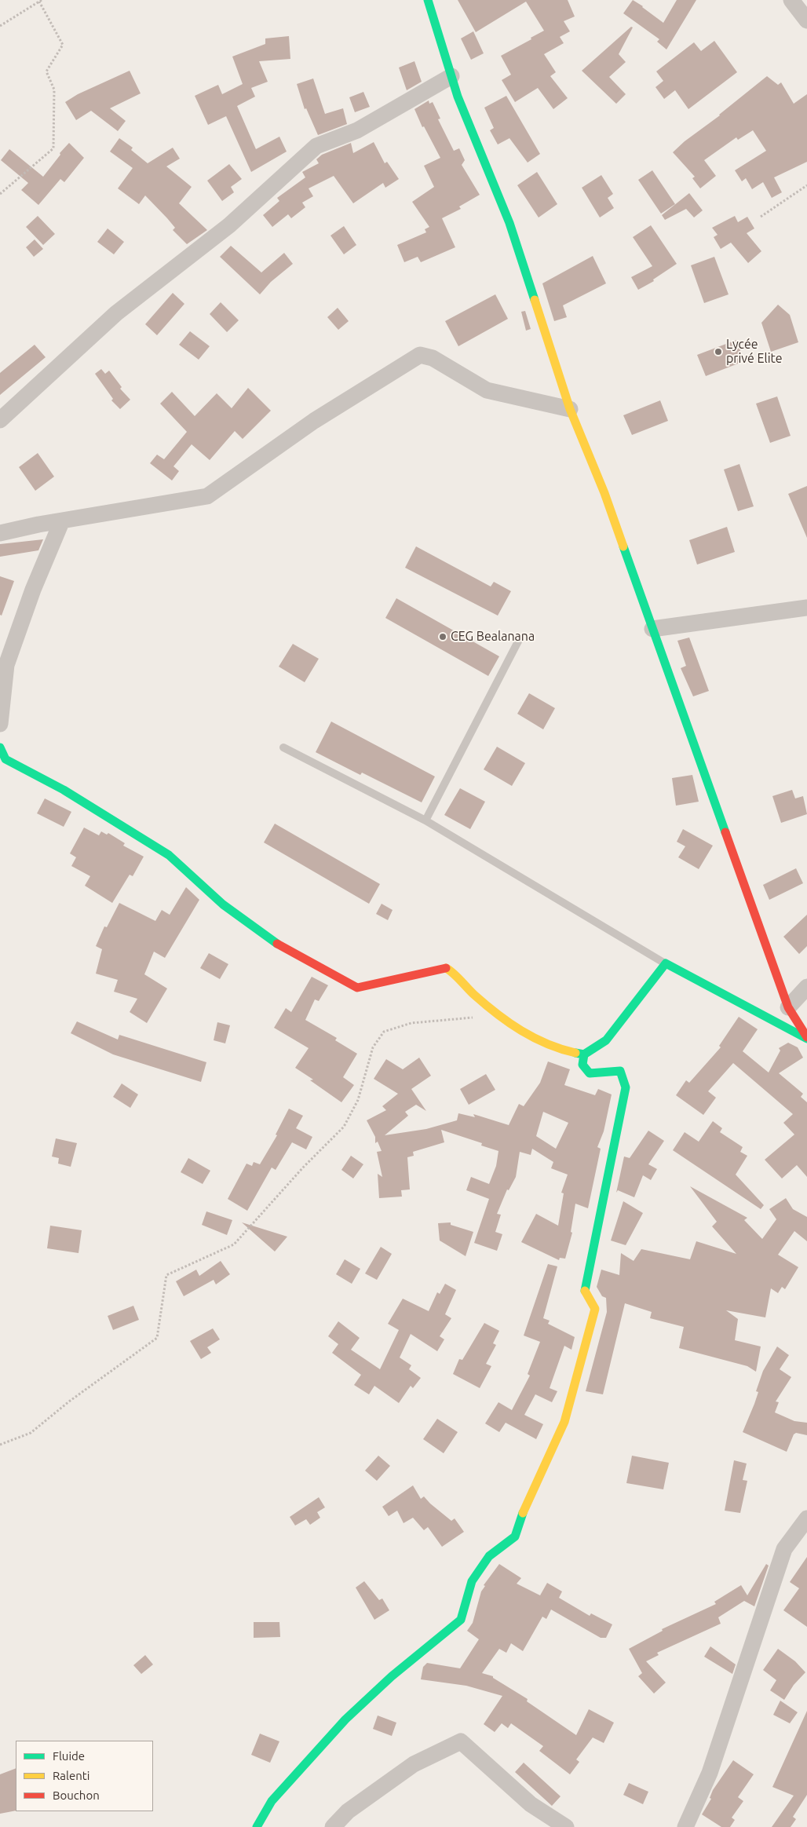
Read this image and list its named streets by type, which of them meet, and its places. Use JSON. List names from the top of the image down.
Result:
{
  "places": ["Lycée privé Elite", "CEG Bealanana"],
  "legend": ["Fluide", "Ralenti", "Bouchon"]
}
